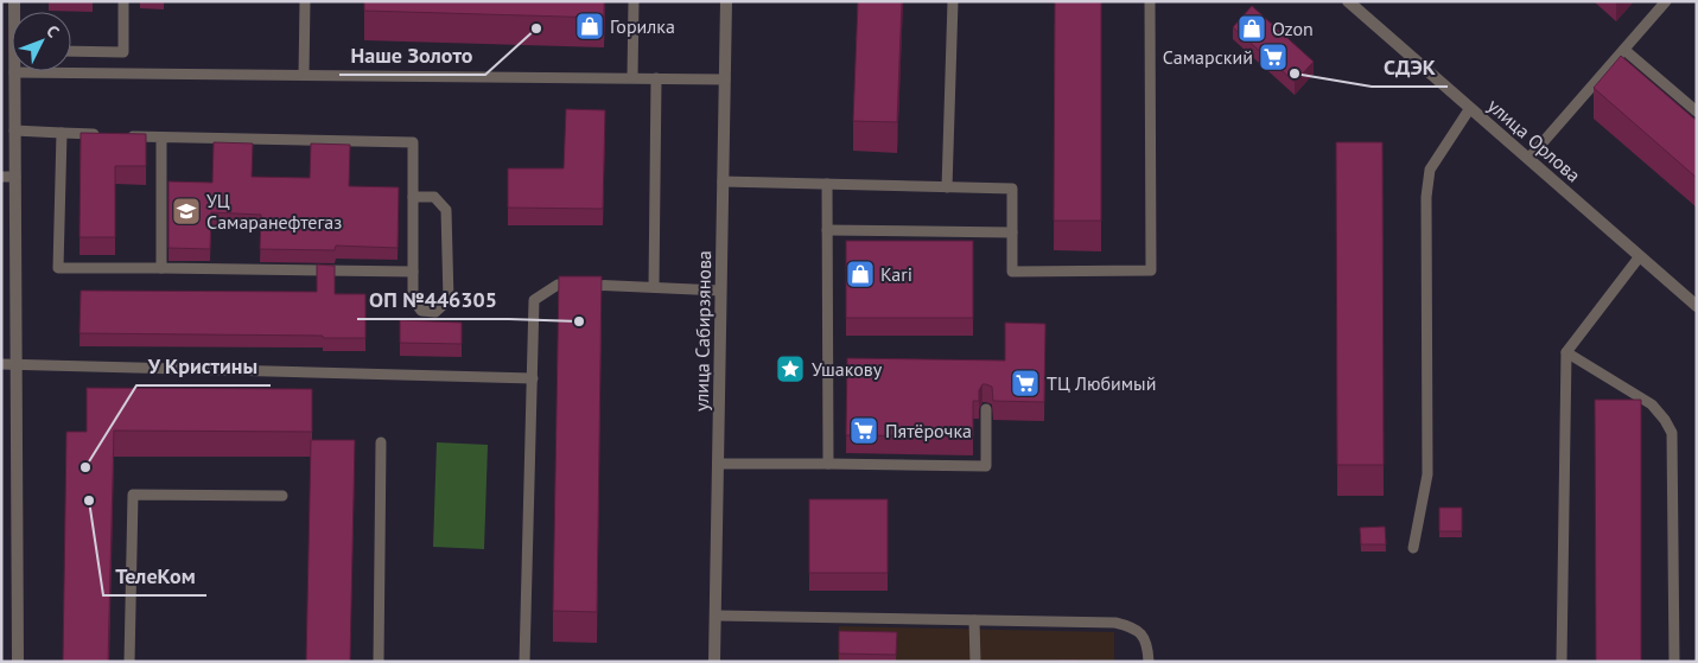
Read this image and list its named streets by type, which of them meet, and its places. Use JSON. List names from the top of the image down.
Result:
{
  "streets": {
    "street": ["улица Орлова", "улица Сабирзянова"]
  },
  "places": {
    "shop": ["Горилка", "Ozon", "Kari"],
    "other": [
      "Наше Золото",
      "СДЭК",
      "ОП №446305",
      "У Кристины",
      "ТелеКом"
    ],
    "supermarket": ["Самарский", "ТЦ Любимый", "Пятёрочка"],
    "school or university": ["УЦ Самаранефтегаз"],
    "place": ["Ушакову"]
  },
  "north": "top right"
}
